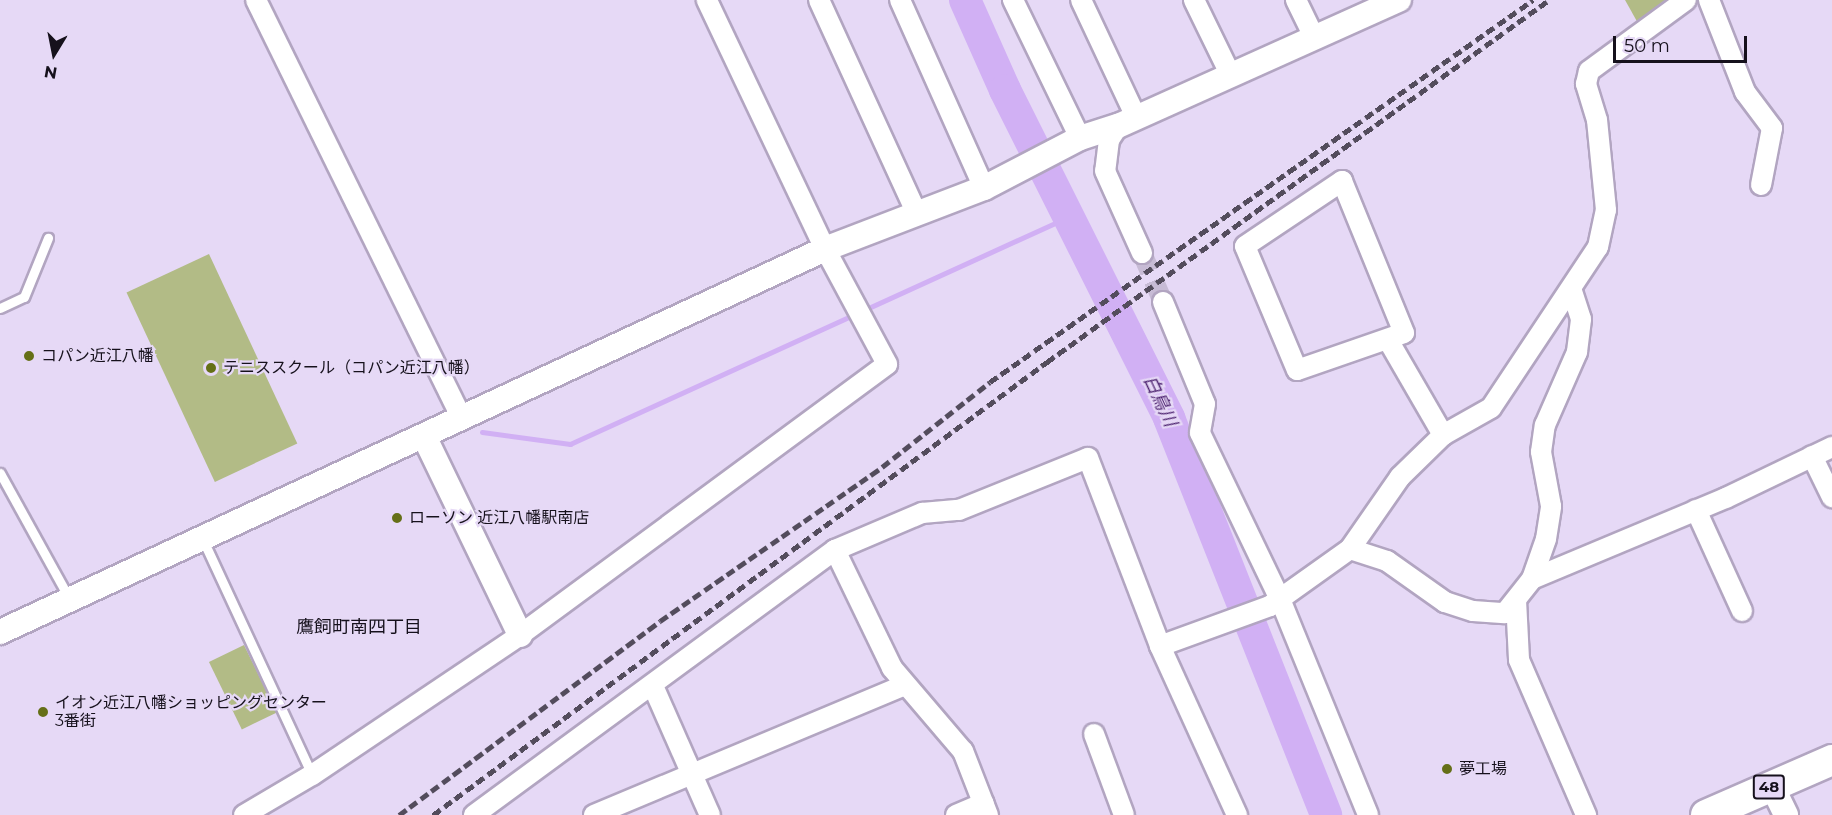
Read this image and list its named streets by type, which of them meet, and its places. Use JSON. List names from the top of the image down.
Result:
{
  "streets": {
    "main road": ["48"]
  },
  "districts": ["鷹飼町南四丁目"],
  "water": ["白鳥川"],
  "places": [
    "コパン近江八幡",
    "テニススクール（コパン近江八幡）",
    "ローソン 近江八幡駅南店",
    "イオン近江八幡ショッピングセンター 3番街",
    "夢工場"
  ],
  "scale_bar": "50 m",
  "north": "bottom"
}
